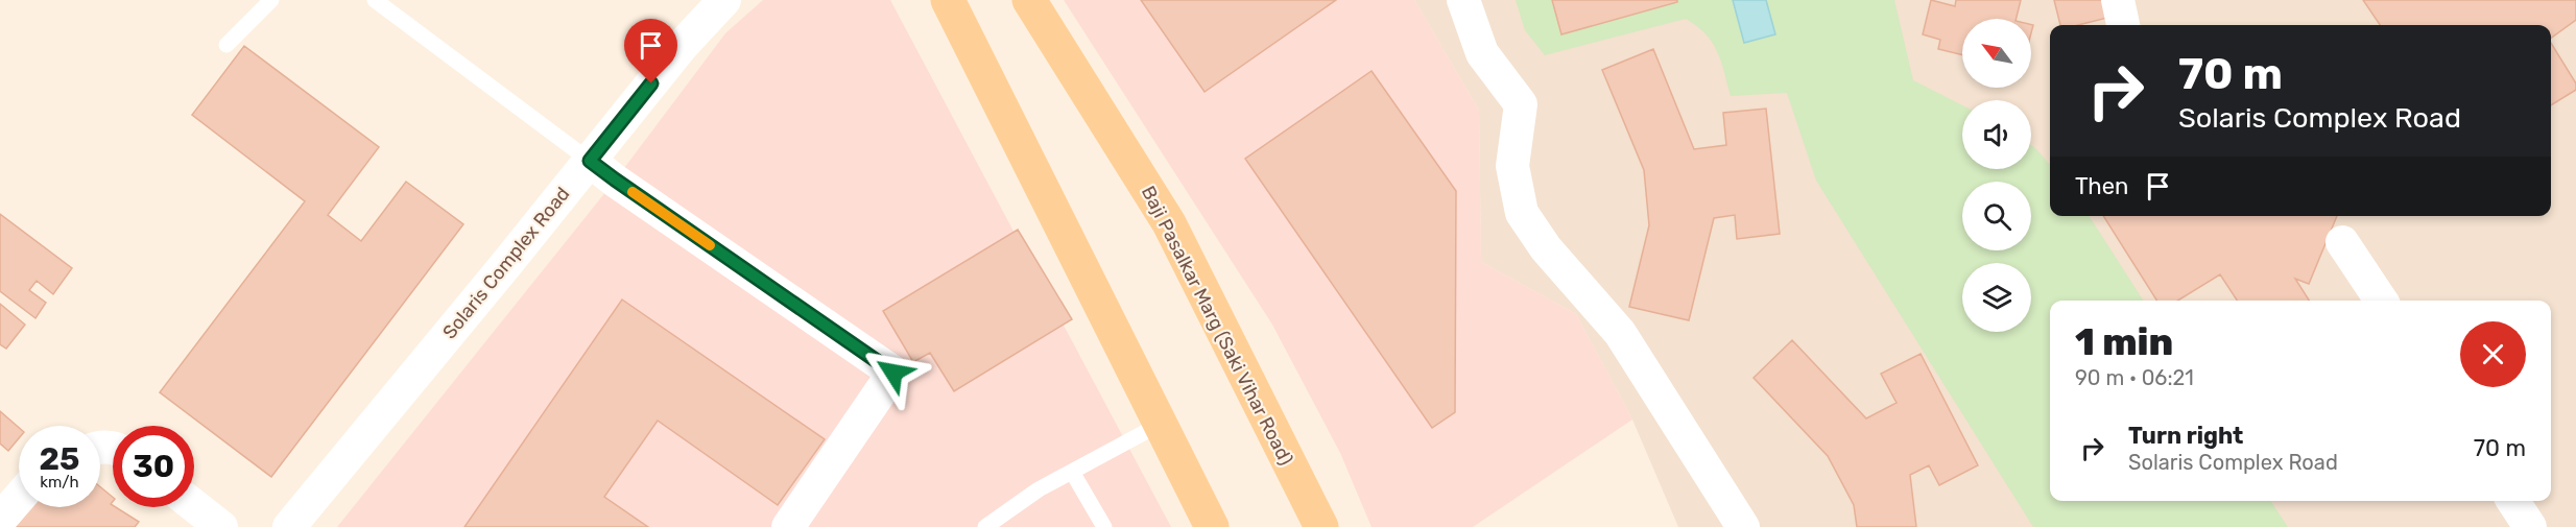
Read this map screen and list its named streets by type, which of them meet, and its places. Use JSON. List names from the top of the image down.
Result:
{
  "streets": {
    "main road": ["Baji Pasalkar Marg (Saki Vihar Road)"],
    "street": ["Solaris Complex Road"]
  },
  "north": "top left",
  "page": {
    "turn": ["70 m", "Solaris Complex Road"],
    "then": "Then",
    "heading": ["1 min", "90 m · 06:21"],
    "list": [
      {
        "name": "Turn right",
        "note": "Solaris Complex Road",
        "value": "70 m"
      }
    ],
    "speed": "25 km/h",
    "limit": "30"
  }
}
